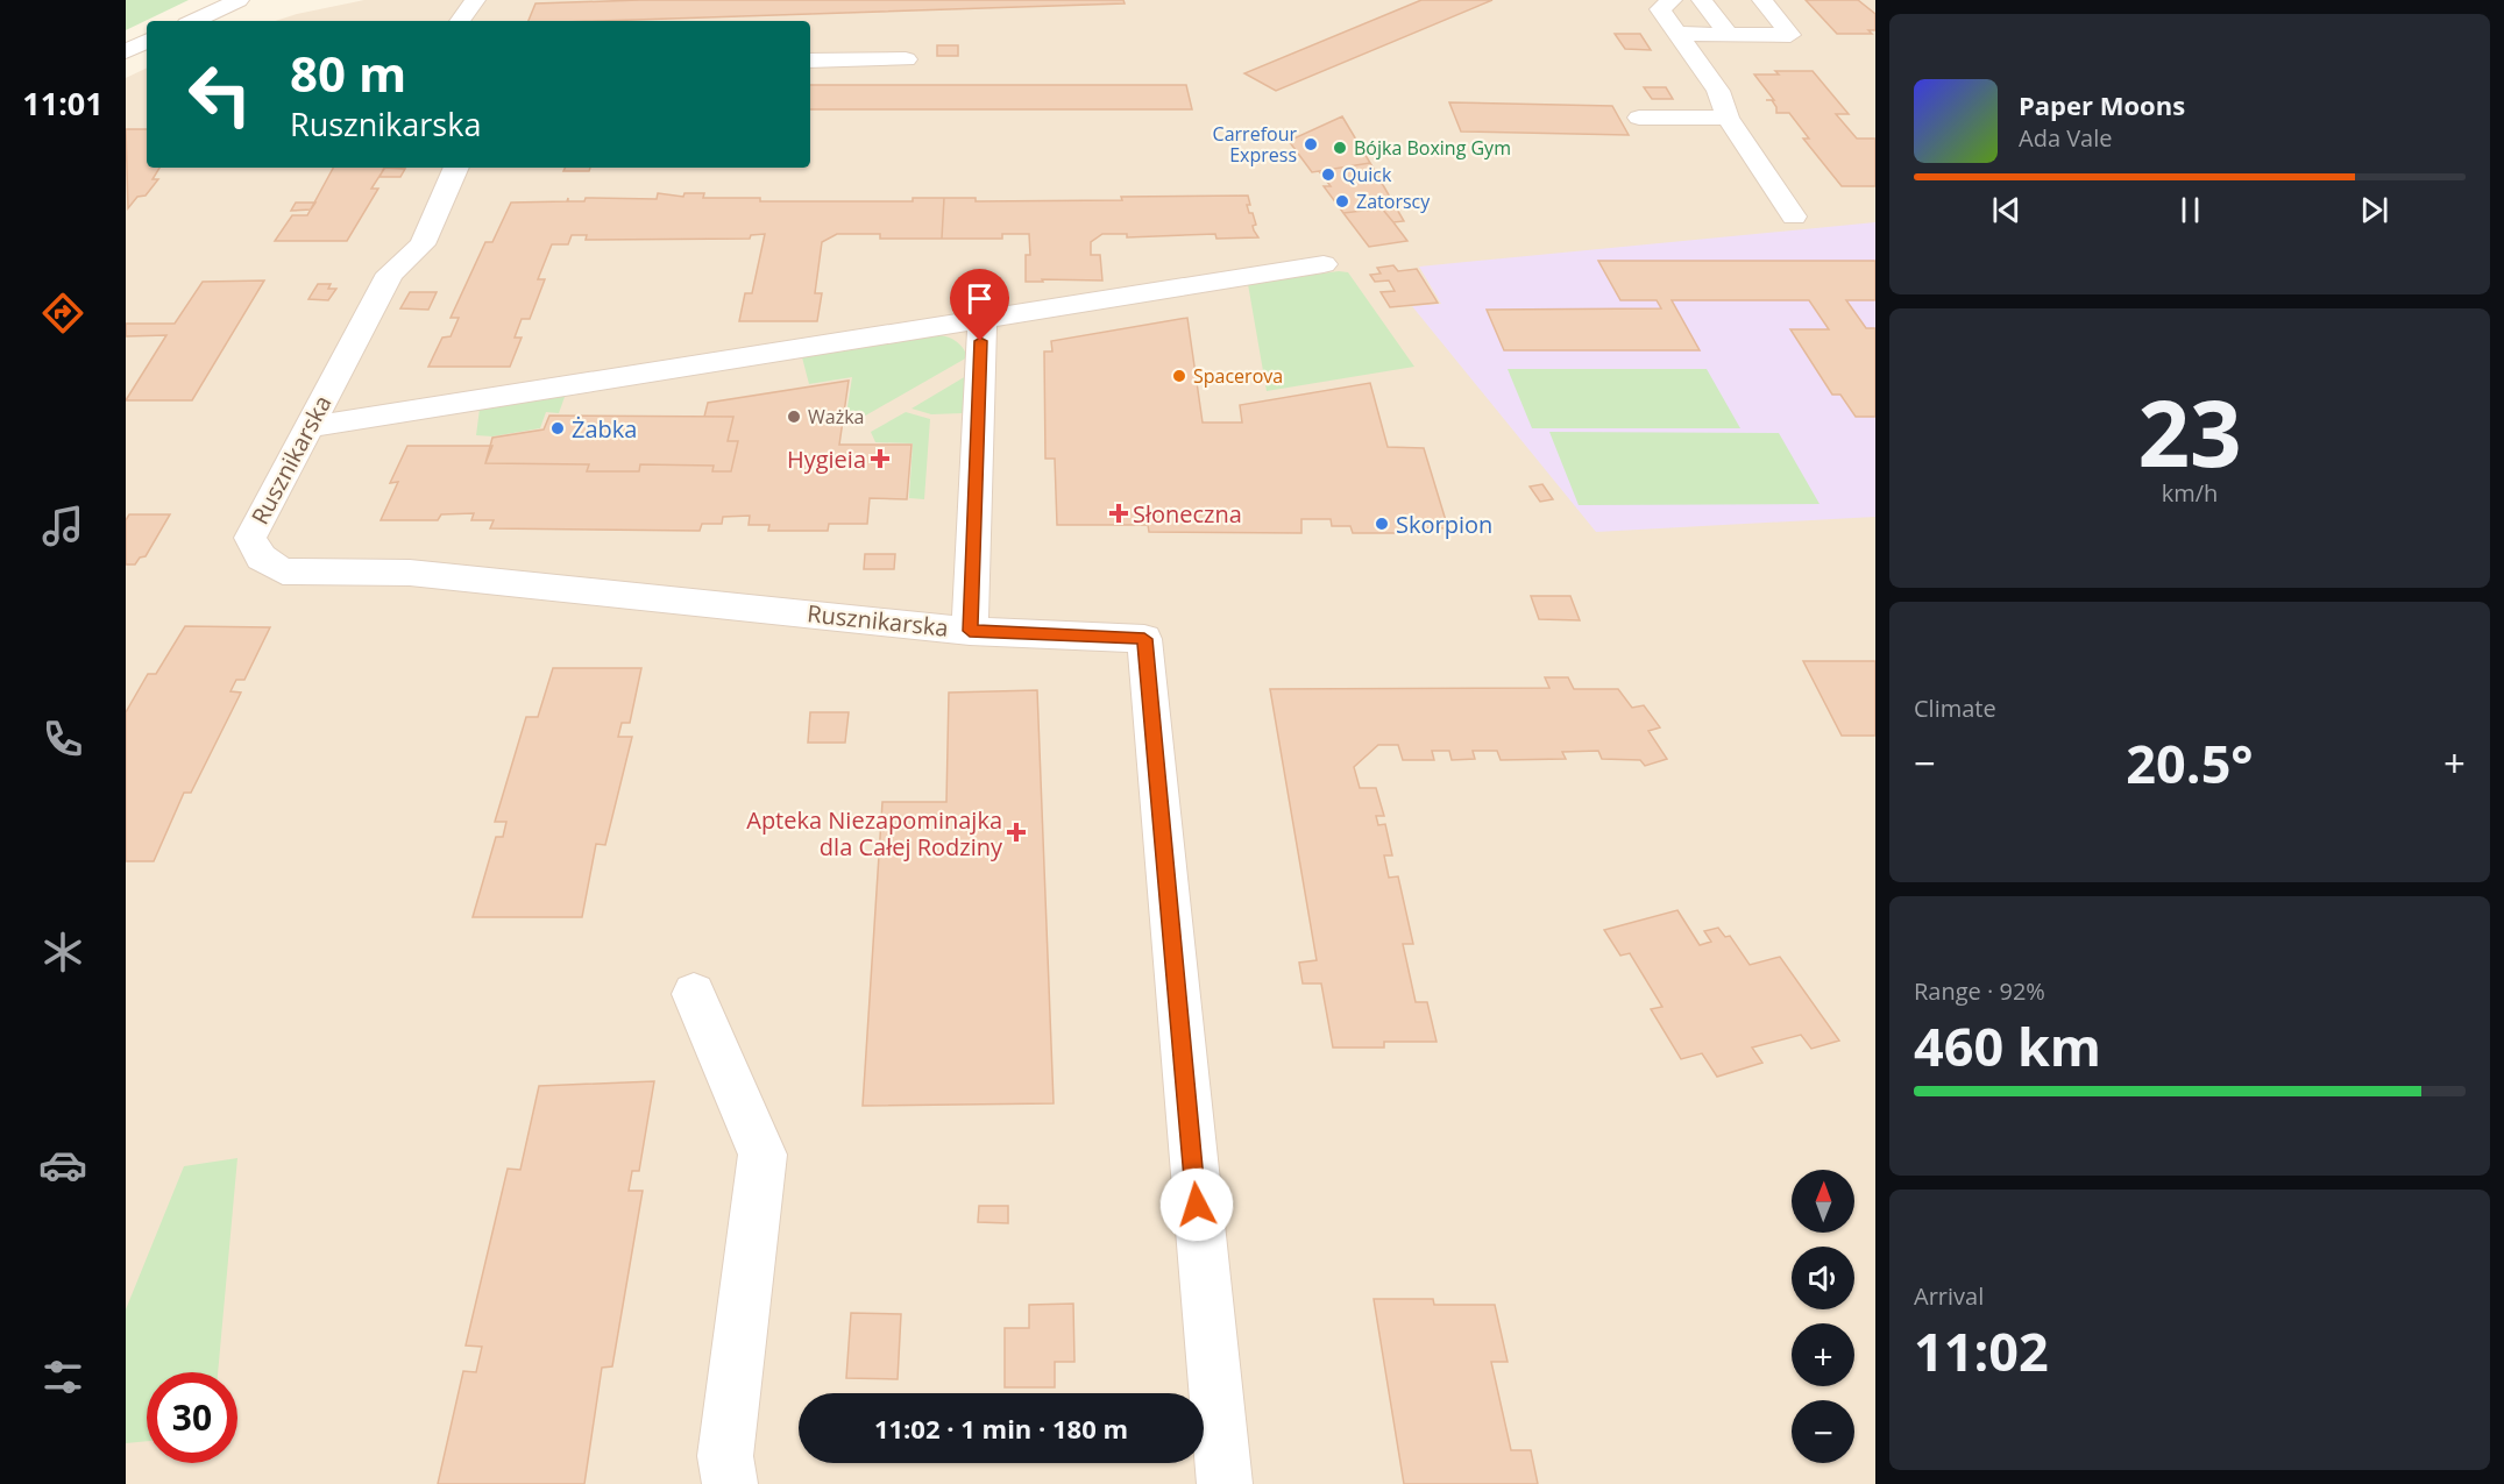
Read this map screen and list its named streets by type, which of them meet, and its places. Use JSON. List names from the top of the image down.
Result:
{
  "streets": {
    "street": ["Rusznikarska"]
  },
  "places": {
    "other": [
      "Carrefour Express",
      "Bójka Boxing Gym",
      "Quick",
      "Zatorscy",
      "Spacerova",
      "Ważka",
      "Żabka",
      "Skorpion"
    ],
    "health": ["Hygieia", "Słoneczna", "Apteka Niezapominajka dla Całej Rodziny"]
  },
  "north": "top",
  "page": {
    "tabs": "11:01",
    "turn": ["80 m", "Rusznikarska"],
    "song": ["Paper Moons", "Ada Vale"],
    "tile": [
      ["23", "km/h"],
      "Climate",
      ["Range · 92%", "460 km"],
      ["Arrival", "11:02"]
    ],
    "heat": ["−", "20.5°", "+"],
    "map_buttons": ["+", "−"],
    "limit": "30",
    "trip": "11:02 · 1 min · 180 m"
  }
}
